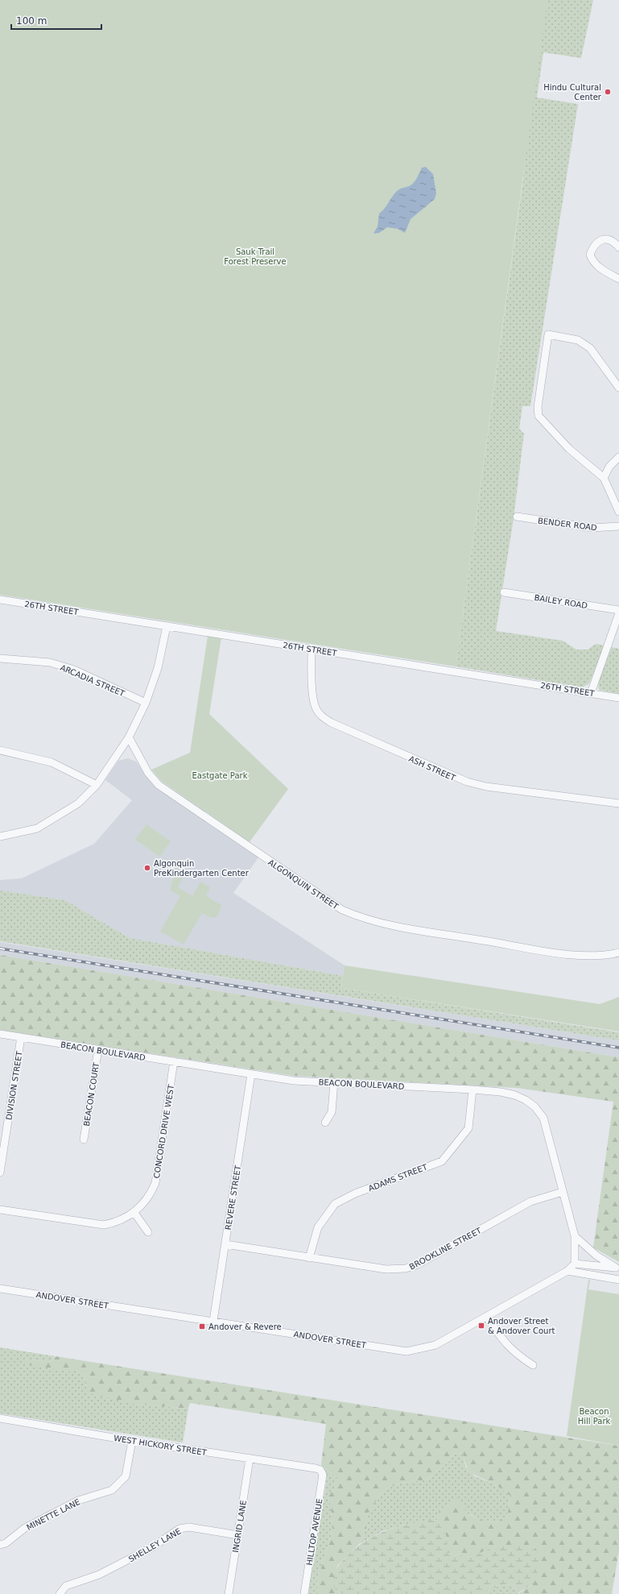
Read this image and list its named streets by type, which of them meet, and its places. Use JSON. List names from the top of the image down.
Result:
{
  "streets": {
    "street": [
      "BENDER ROAD",
      "BAILEY ROAD",
      "26TH STREET",
      "ARCADIA STREET",
      "ASH STREET",
      "ALGONQUIN STREET",
      "BEACON BOULEVARD",
      "DIVISION STREET",
      "BEACON COURT",
      "CONCORD DRIVE WEST",
      "ADAMS STREET",
      "REVERE STREET",
      "BROOKLINE STREET",
      "ANDOVER STREET",
      "WEST HICKORY STREET",
      "MINETTE LANE",
      "INGRID LANE",
      "HILLTOP AVENUE",
      "SHELLEY LANE"
    ]
  },
  "crossings": [
    ["26TH STREET", "ASH STREET"],
    ["BEACON BOULEVARD", "DIVISION STREET"],
    ["BEACON BOULEVARD", "BEACON COURT"],
    ["BEACON BOULEVARD", "CONCORD DRIVE WEST"],
    ["BEACON BOULEVARD", "ADAMS STREET"],
    ["BEACON BOULEVARD", "REVERE STREET"],
    ["BEACON BOULEVARD", "BROOKLINE STREET"],
    ["ADAMS STREET", "BROOKLINE STREET"],
    ["REVERE STREET", "BROOKLINE STREET"],
    ["REVERE STREET", "ANDOVER STREET"],
    ["WEST HICKORY STREET", "MINETTE LANE"],
    ["WEST HICKORY STREET", "INGRID LANE"],
    ["WEST HICKORY STREET", "HILLTOP AVENUE"],
    ["INGRID LANE", "SHELLEY LANE"]
  ],
  "parks": ["Sauk Trail Forest Preserve", "Eastgate Park", "Beacon Hill Park"],
  "places": {
    "other": ["Hindu Cultural Center", "Algonquin PreKindergarten Center"],
    "transit": ["Andover Street & Andover Court", "Andover & Revere"]
  },
  "scale_bar": "100 m"
}
